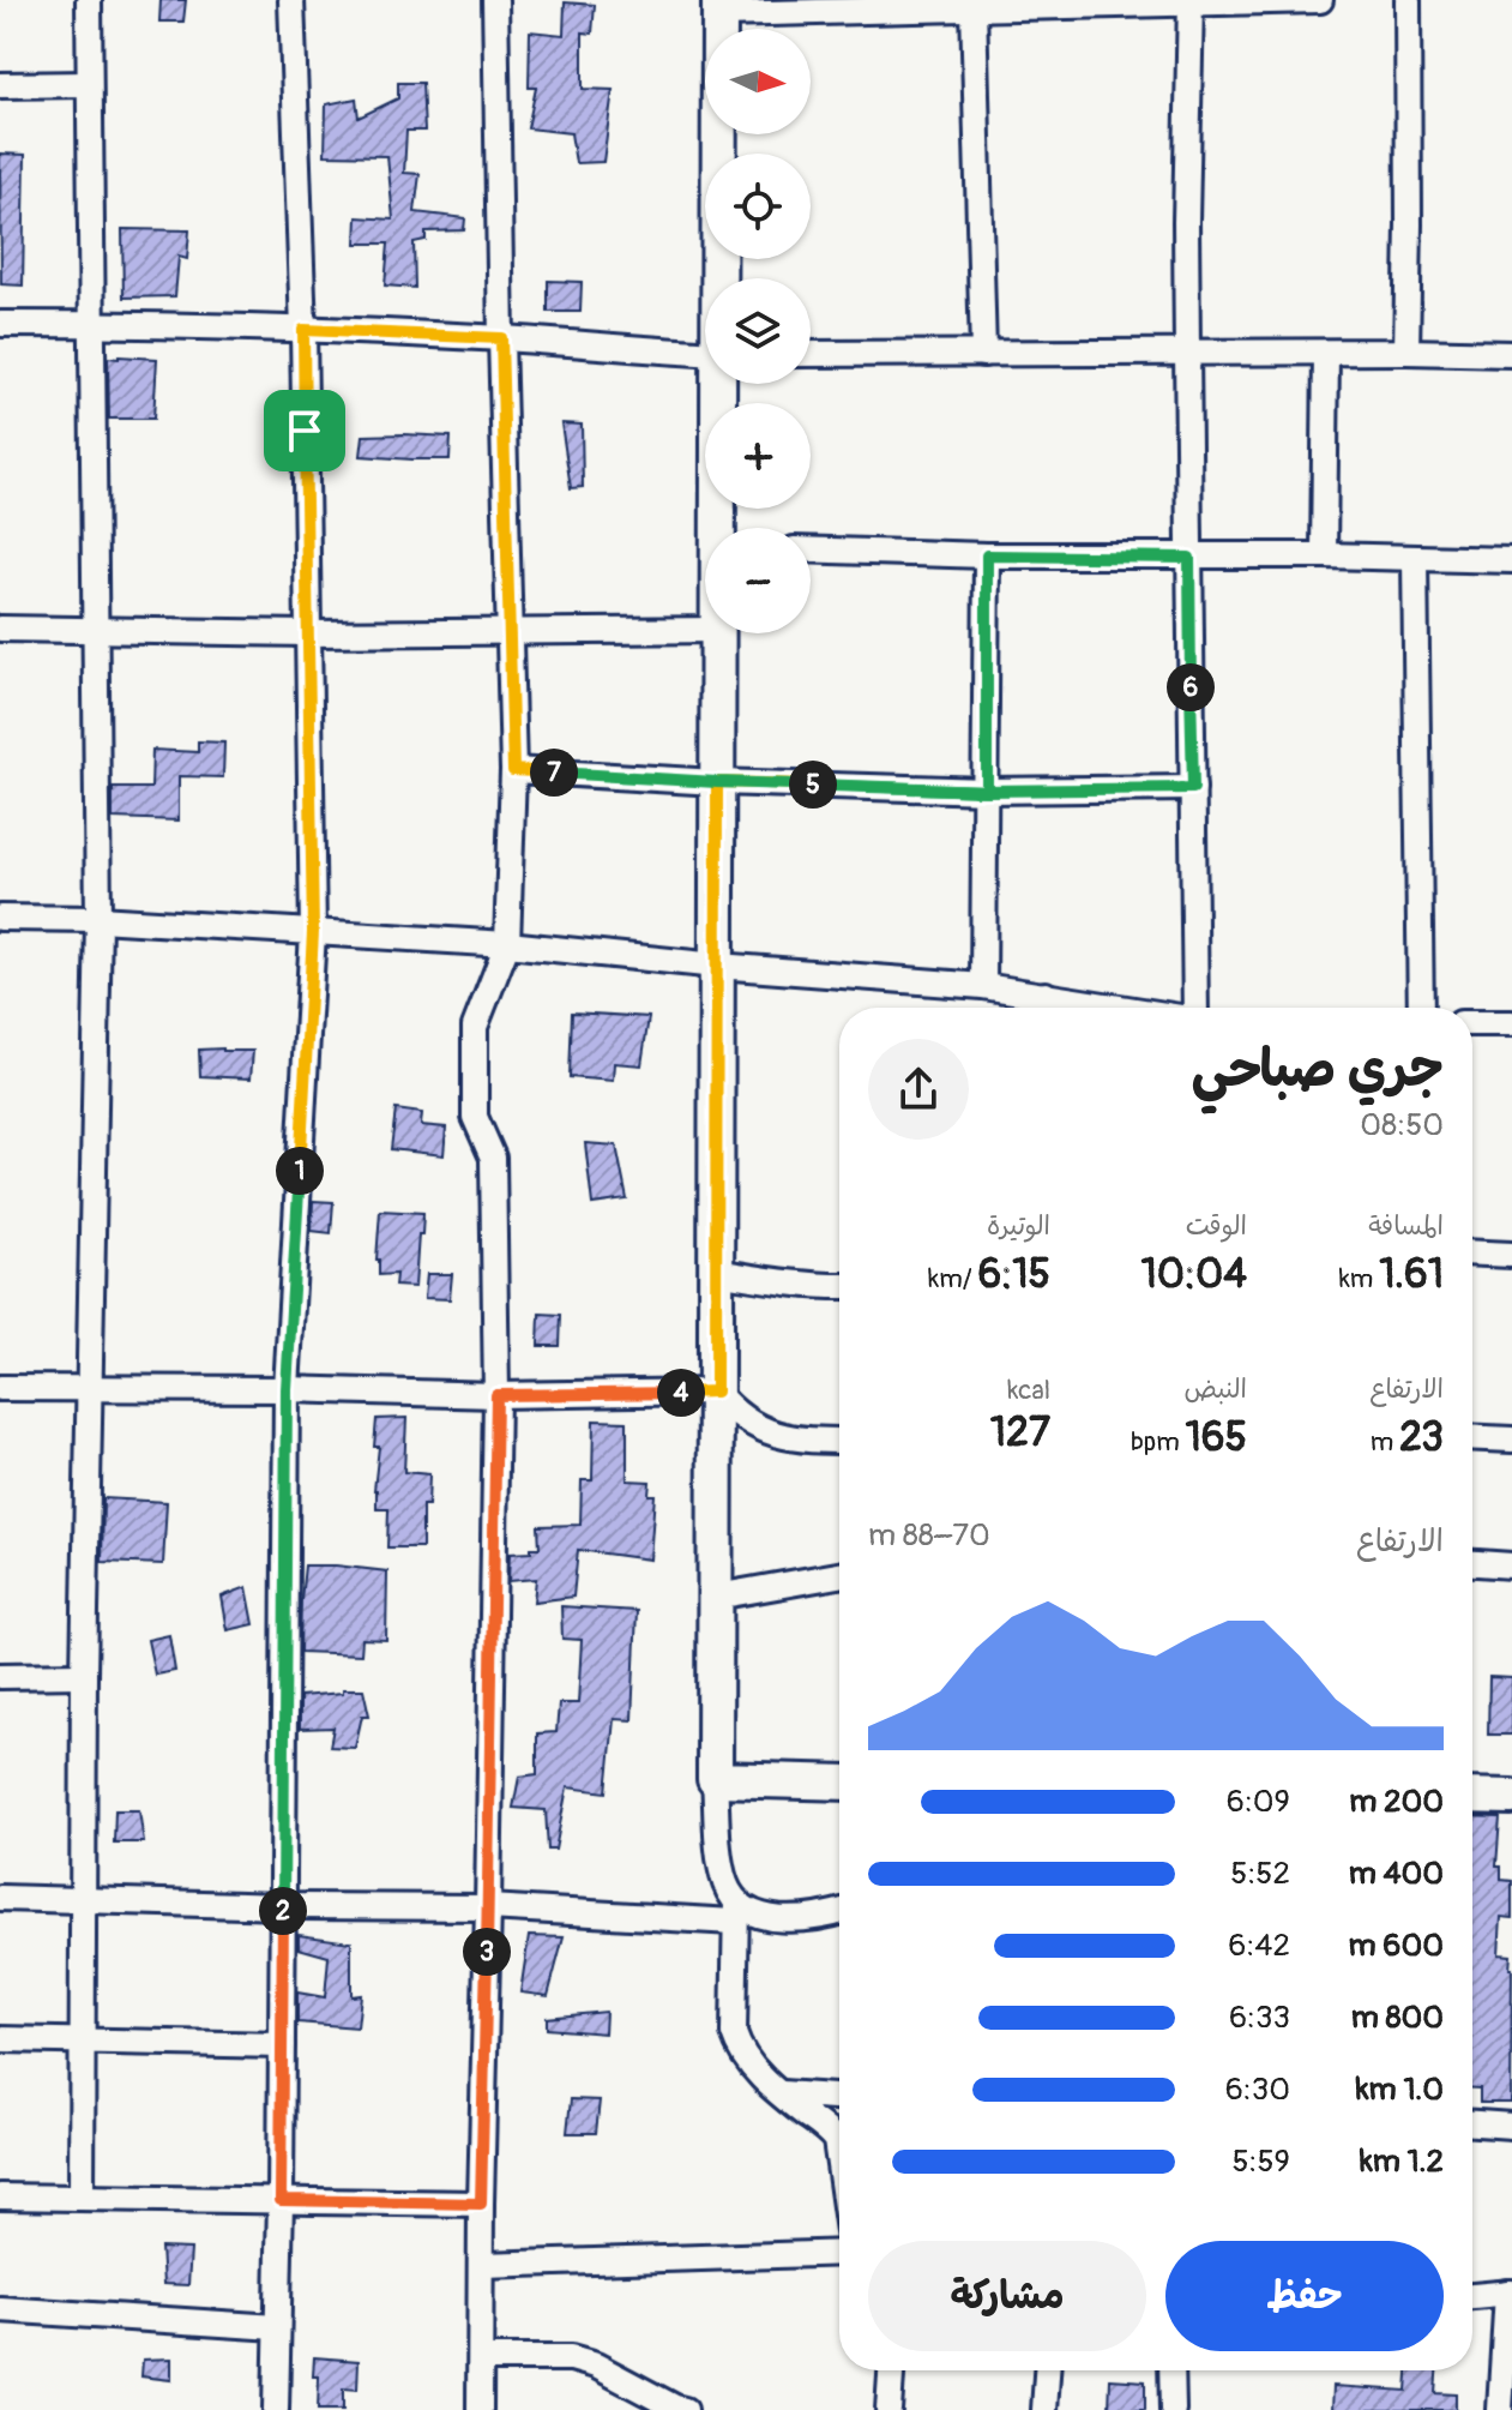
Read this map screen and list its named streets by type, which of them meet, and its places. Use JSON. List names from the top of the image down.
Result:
{
  "north": "right",
  "page": {
    "map_buttons": ["+", "−"],
    "pins": [
      "6",
      "7",
      "5",
      "1",
      "4",
      "2",
      "3"
    ],
    "heading": ["جري صباحي", "08:50"],
    "stats": [
      ["المسافة", "1.61 km"],
      ["الوقت", "10:04"],
      ["الوتيرة", "6:15 /km"],
      ["الارتفاع", "23 m"],
      ["النبض", "165 bpm"],
      ["kcal", "127"]
    ],
    "chart": ["الارتفاع", "70–88 m"],
    "list": [
      {
        "name": "200 m",
        "note": "6:09"
      },
      {
        "name": "400 m",
        "note": "5:52"
      },
      {
        "name": "600 m",
        "note": "6:42"
      },
      {
        "name": "800 m",
        "note": "6:33"
      },
      {
        "name": "1.0 km",
        "note": "6:30"
      },
      {
        "name": "1.2 km",
        "note": "5:59"
      }
    ],
    "buttons": ["حفظ", "مشاركة"]
  }
}
